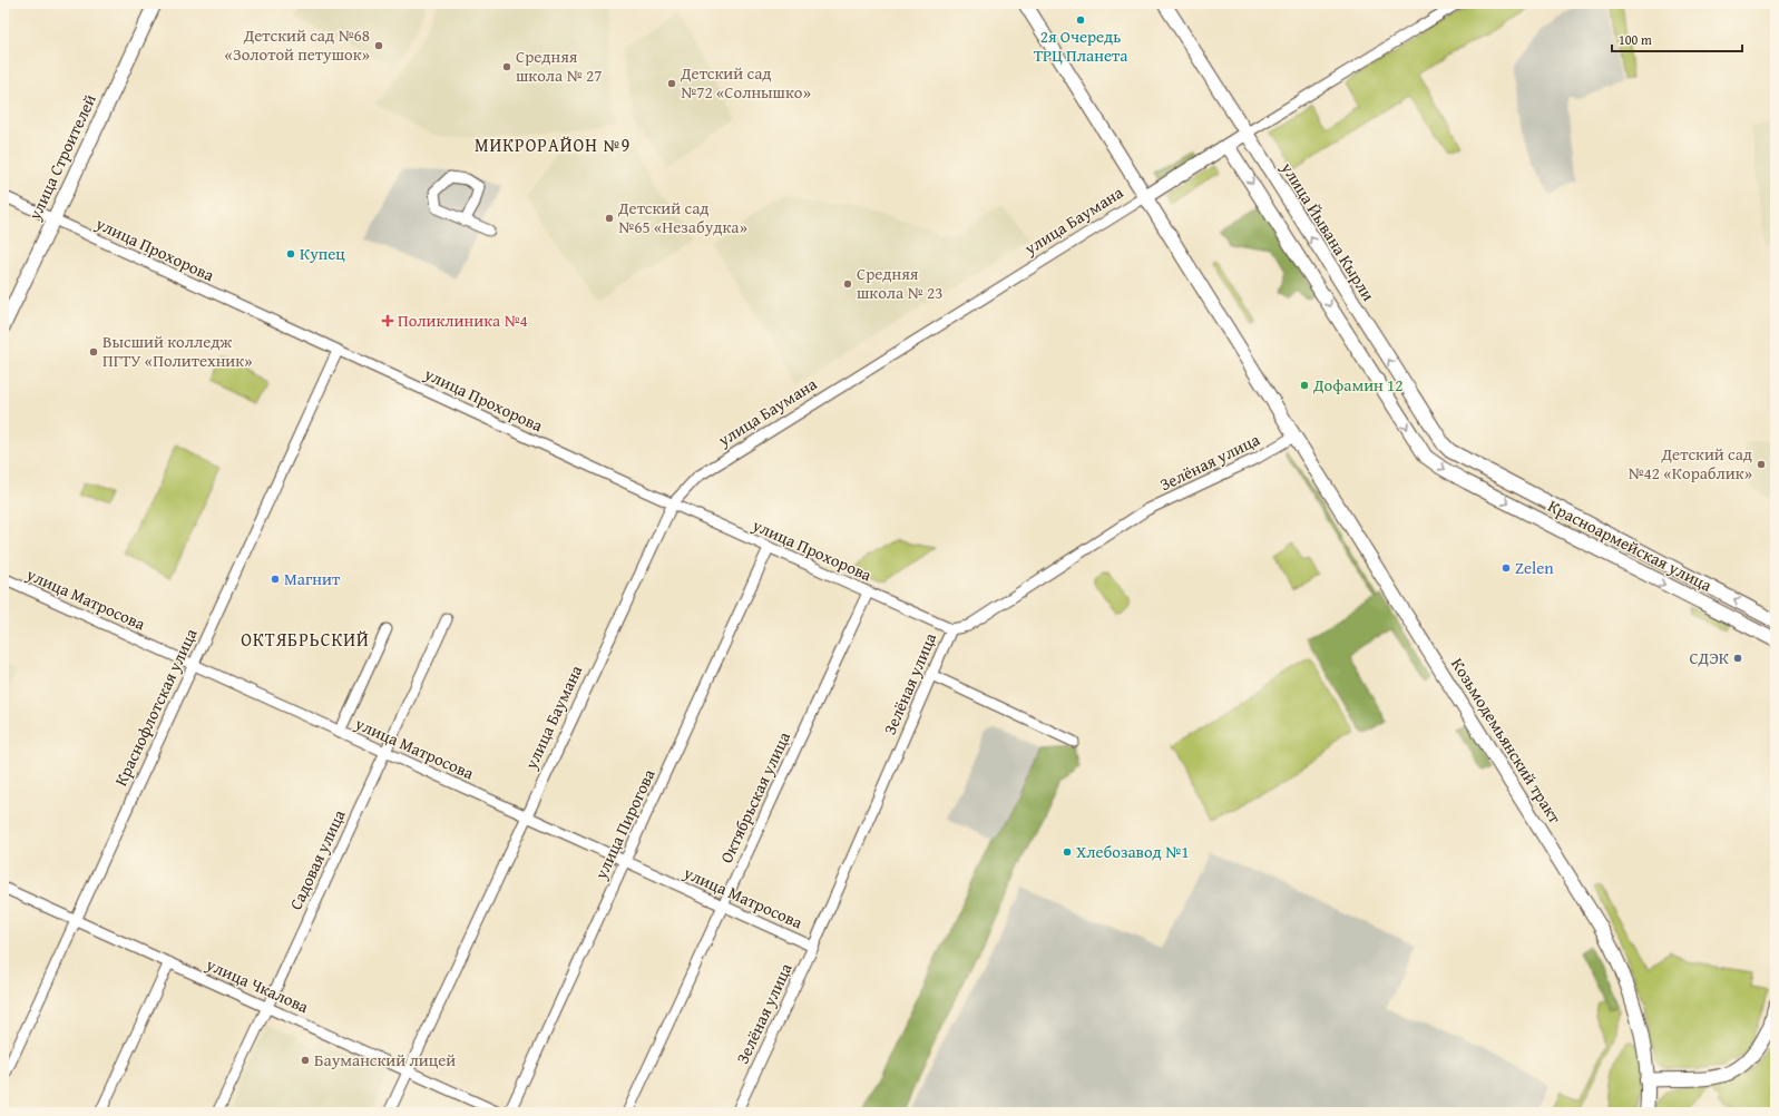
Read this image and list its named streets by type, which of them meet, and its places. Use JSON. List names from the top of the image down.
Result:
{
  "streets": {
    "main road": [
      "улица Строителей",
      "улица Баумана",
      "улица Йывана Кырли",
      "Красноармейская улица",
      "Козьмодемьянский тракт"
    ],
    "street": [
      "улица Прохорова",
      "Зелёная улица",
      "улица Матросова",
      "Краснофлотская улица",
      "Октябрьская улица",
      "улица Пирогова",
      "Садовая улица",
      "улица Чкалова"
    ]
  },
  "crossings": [
    ["улица Строителей", "улица Прохорова"],
    ["улица Баумана", "улица Йывана Кырли"],
    ["улица Баумана", "улица Прохорова"],
    ["улица Баумана", "улица Матросова"],
    ["улица Баумана", "улица Чкалова"],
    ["улица Йывана Кырли", "Красноармейская улица"],
    ["улица Прохорова", "Зелёная улица"],
    ["улица Прохорова", "Краснофлотская улица"],
    ["улица Прохорова", "Октябрьская улица"],
    ["улица Прохорова", "улица Пирогова"],
    ["Зелёная улица", "улица Матросова"],
    ["Зелёная улица", "Козьмодемьянский тракт"],
    ["улица Матросова", "Краснофлотская улица"],
    ["улица Матросова", "Октябрьская улица"],
    ["улица Матросова", "улица Пирогова"],
    ["улица Матросова", "Садовая улица"],
    ["Краснофлотская улица", "улица Чкалова"],
    ["Садовая улица", "улица Чкалова"]
  ],
  "districts": ["МИКРОРАЙОН №9", "ОКТЯБРЬСКИЙ"],
  "places": {
    "other": [
      "2я Очередь ТРЦ Планета",
      "Детский сад №68 «Золотой петушок»",
      "Средняя школа № 27",
      "Детский сад №72 «Солнышко»",
      "Детский сад №65 «Незабудка»",
      "Купец",
      "Средняя школа № 23",
      "Высший колледж ПГТУ «Политехник»",
      "Дофамин 12",
      "Детский сад №42 «Кораблик»",
      "Zelen",
      "Магнит",
      "СДЭК",
      "Хлебозавод №1",
      "Бауманский лицей"
    ],
    "health": ["Поликлиника №4"]
  },
  "scale_bar": "100 m"
}
